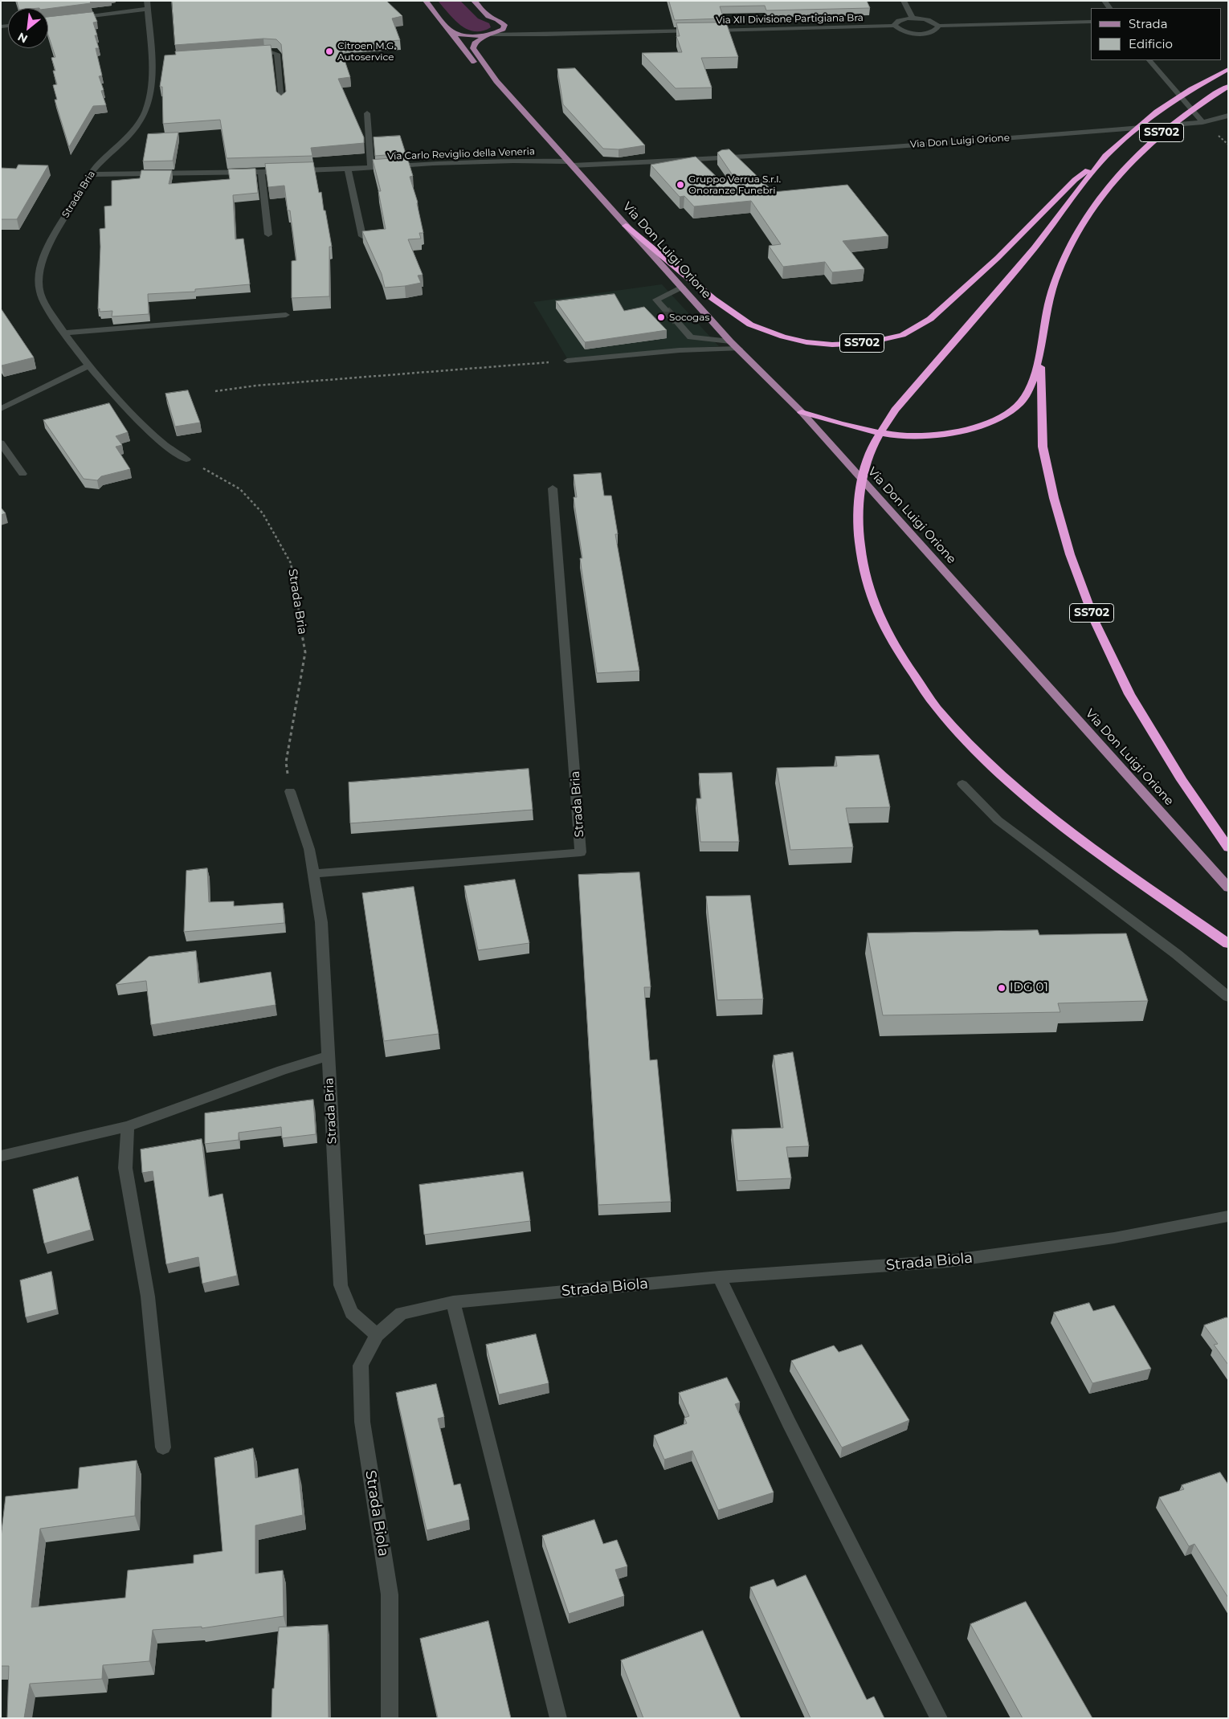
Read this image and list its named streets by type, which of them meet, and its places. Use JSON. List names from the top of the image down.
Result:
{
  "streets": {
    "highway": ["SS702"],
    "main road": ["Via Don Luigi Orione"],
    "street": [
      "Via XII Divisione Partigiana Bra",
      "Via Carlo Reviglio della Veneria",
      "Strada Bria",
      "Strada Biola"
    ]
  },
  "crossings": [
    ["SS702", "Via Don Luigi Orione"],
    ["Via Don Luigi Orione", "Via Carlo Reviglio della Veneria"],
    ["Via Carlo Reviglio della Veneria", "Strada Bria"],
    ["Strada Bria", "Strada Biola"]
  ],
  "places": [
    "Citroen M.G. Autoservice",
    "Gruppo Verrua S.r.l. Onoranze Funebri",
    "Socogas",
    "IDG 01"
  ],
  "legend": ["Strada", "Edificio"],
  "north": "bottom left"
}
